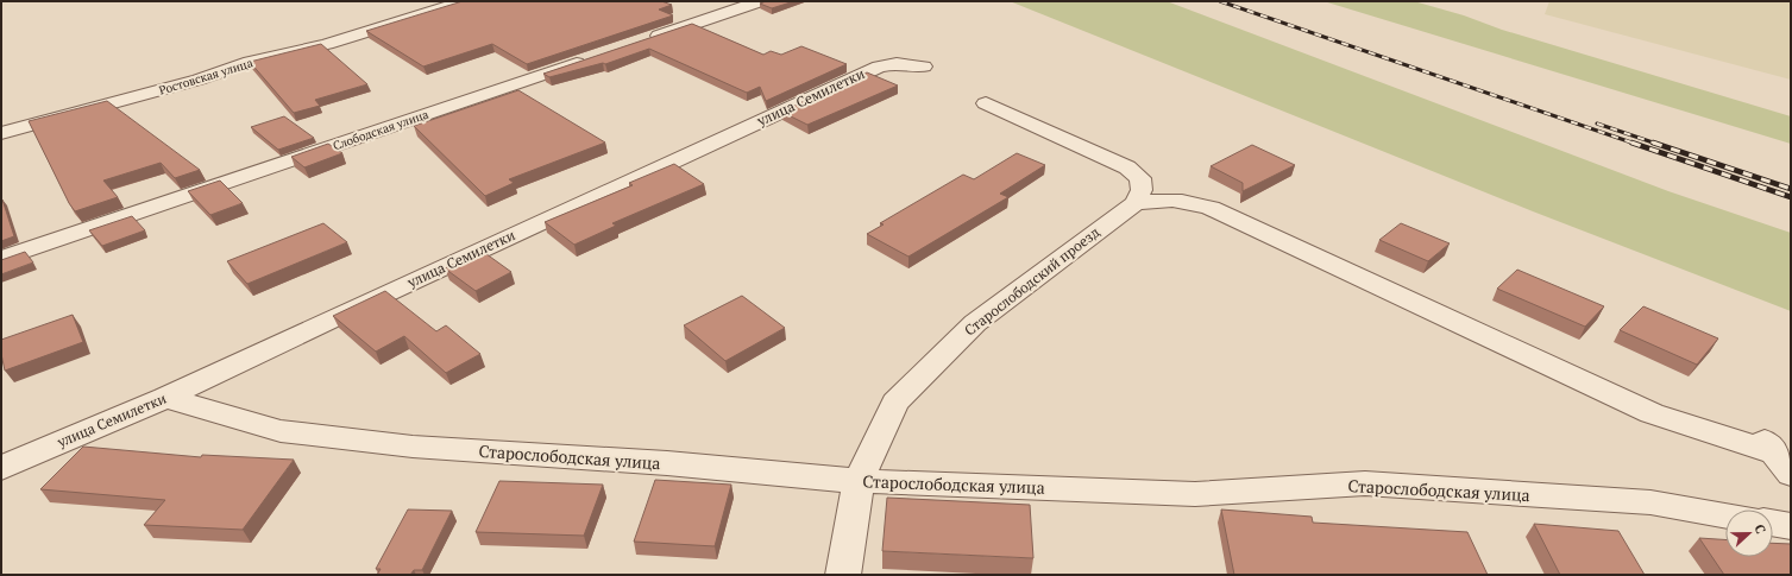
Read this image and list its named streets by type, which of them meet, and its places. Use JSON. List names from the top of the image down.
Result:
{
  "streets": {
    "street": [
      "Ростовская улица",
      "улица Семилетки",
      "Слободская улица",
      "Старослободский проезд",
      "Старослободская улица"
    ]
  },
  "crossings": [
    ["улица Семилетки", "Старослободская улица"],
    ["Старослободский проезд", "Старослободская улица"]
  ],
  "north": "right"
}
